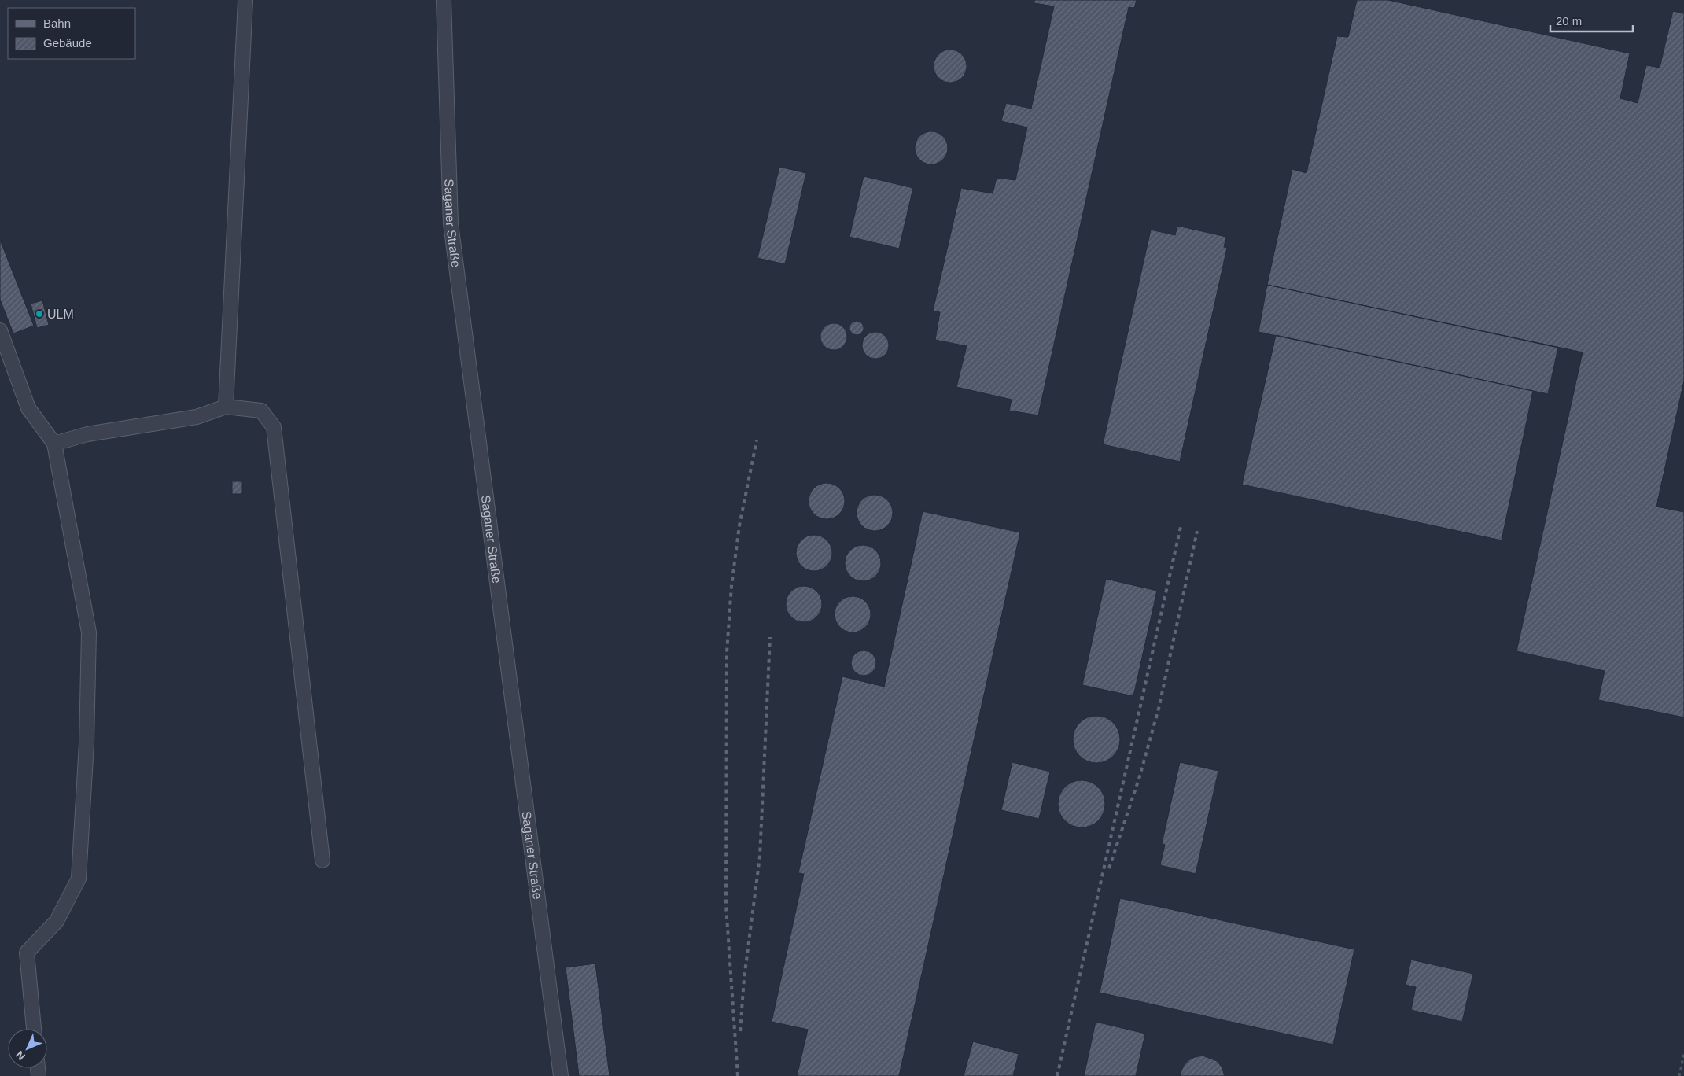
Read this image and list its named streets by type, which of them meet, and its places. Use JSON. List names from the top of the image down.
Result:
{
  "streets": {
    "lane": ["Saganer Straße"]
  },
  "places": ["ULM"],
  "legend": ["Bahn", "Gebäude"],
  "scale_bar": "20 m",
  "north": "bottom left"
}
